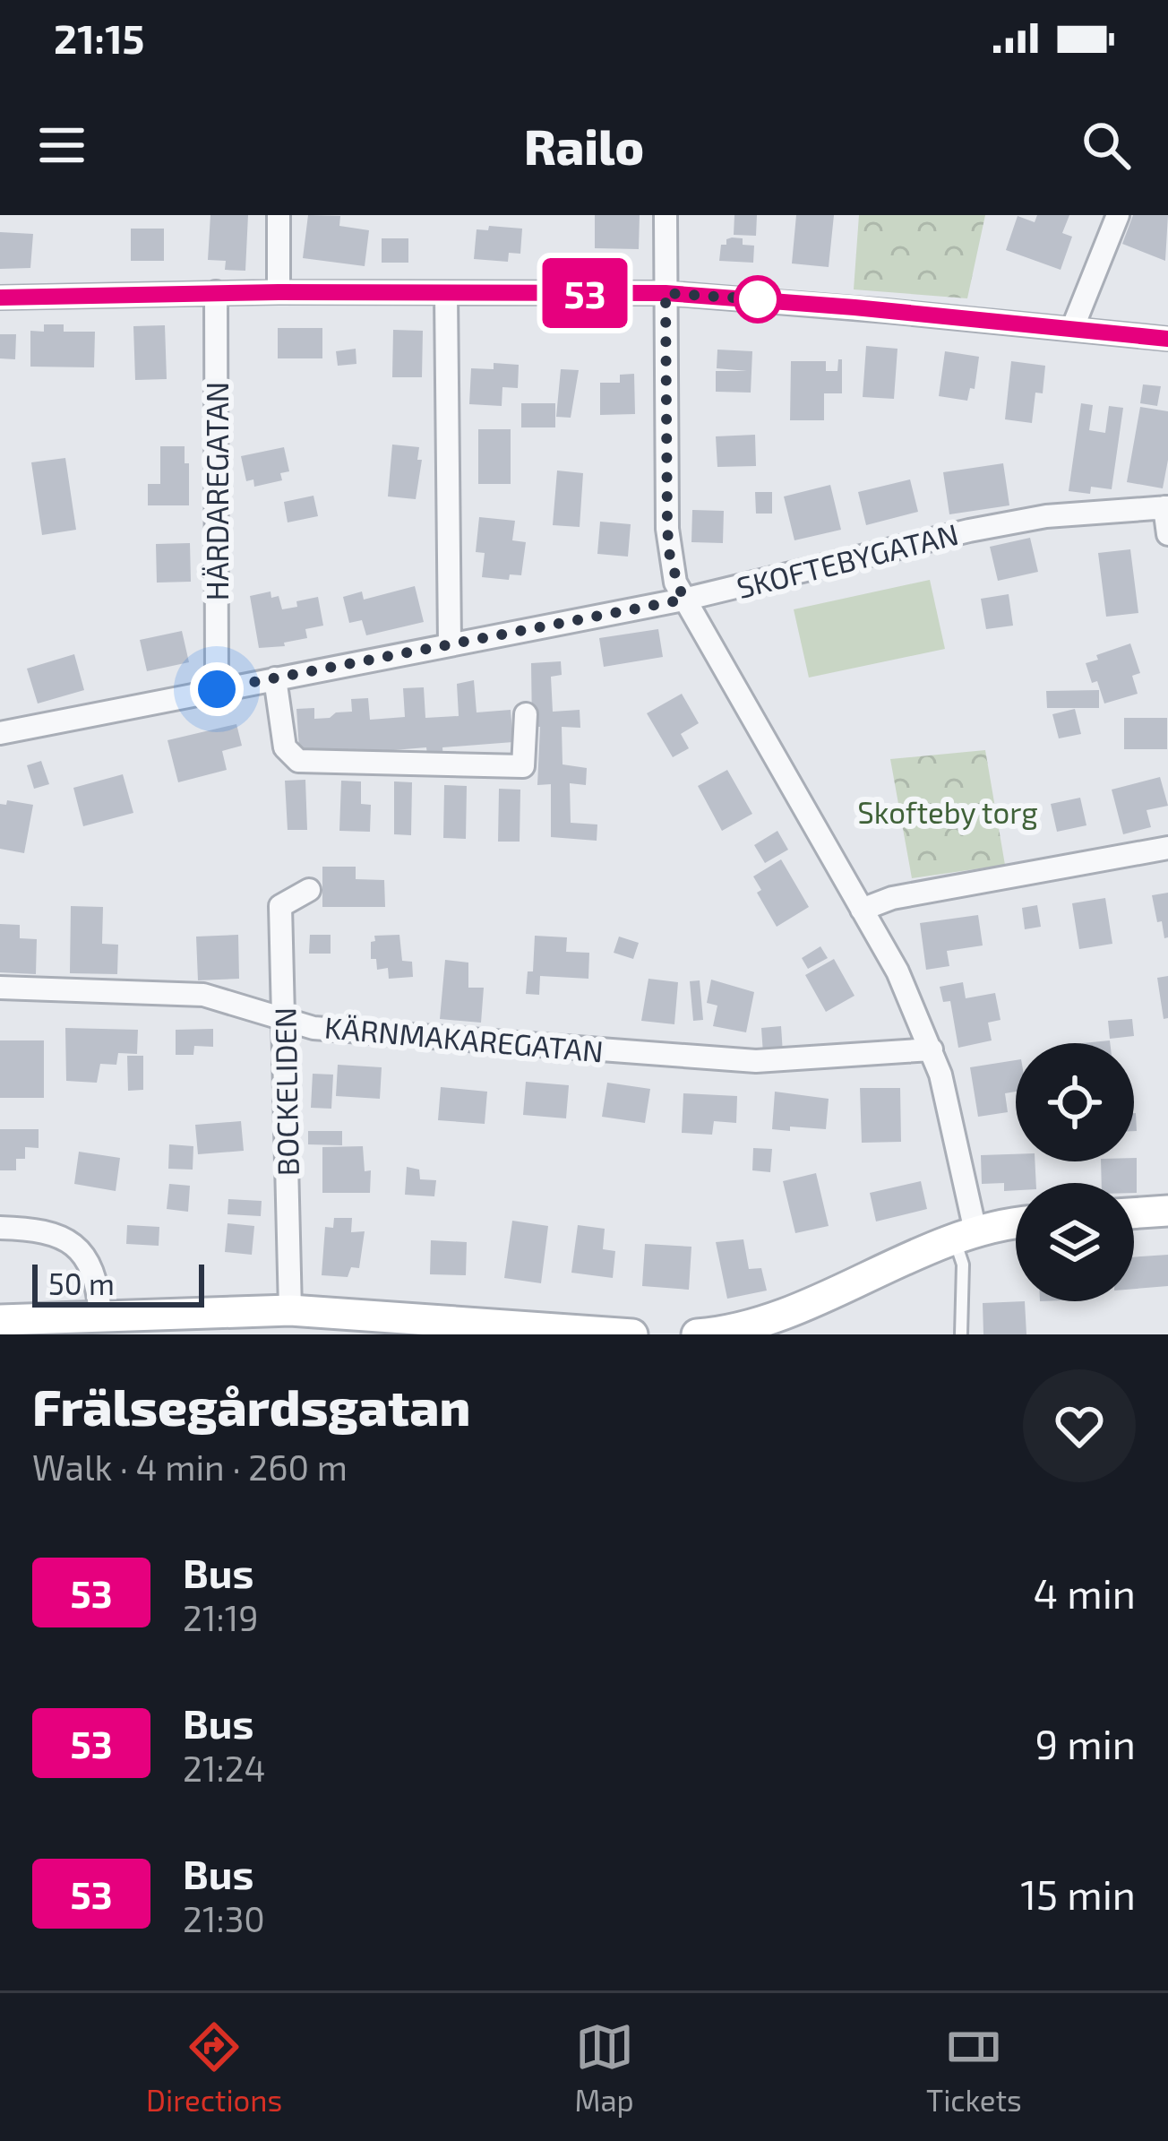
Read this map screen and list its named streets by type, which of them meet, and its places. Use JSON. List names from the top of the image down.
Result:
{
  "streets": {
    "street": [
      "HÄRDAREGATAN",
      "SKOFTEBYGATAN",
      "KÄRNMAKAREGATAN",
      "BOCKELIDEN"
    ]
  },
  "crossings": [
    ["HÄRDAREGATAN", "SKOFTEBYGATAN"],
    ["KÄRNMAKAREGATAN", "BOCKELIDEN"]
  ],
  "parks": ["Skofteby torg"],
  "lines": ["bus line 53"],
  "scale_bar": "50 m",
  "page": {
    "status": "21:15",
    "header": "Railo",
    "on_map": "53",
    "scale": "50 m",
    "heading": ["Frälsegårdsgatan", "Walk · 4 min · 260 m"],
    "list": [
      {
        "mark": "53",
        "name": "Bus",
        "note": "21:19",
        "value": "4 min"
      },
      {
        "mark": "53",
        "name": "Bus",
        "note": "21:24",
        "value": "9 min"
      },
      {
        "mark": "53",
        "name": "Bus",
        "note": "21:30",
        "value": "15 min"
      }
    ],
    "tabs": ["Directions", "Map", "Tickets"]
  }
}
